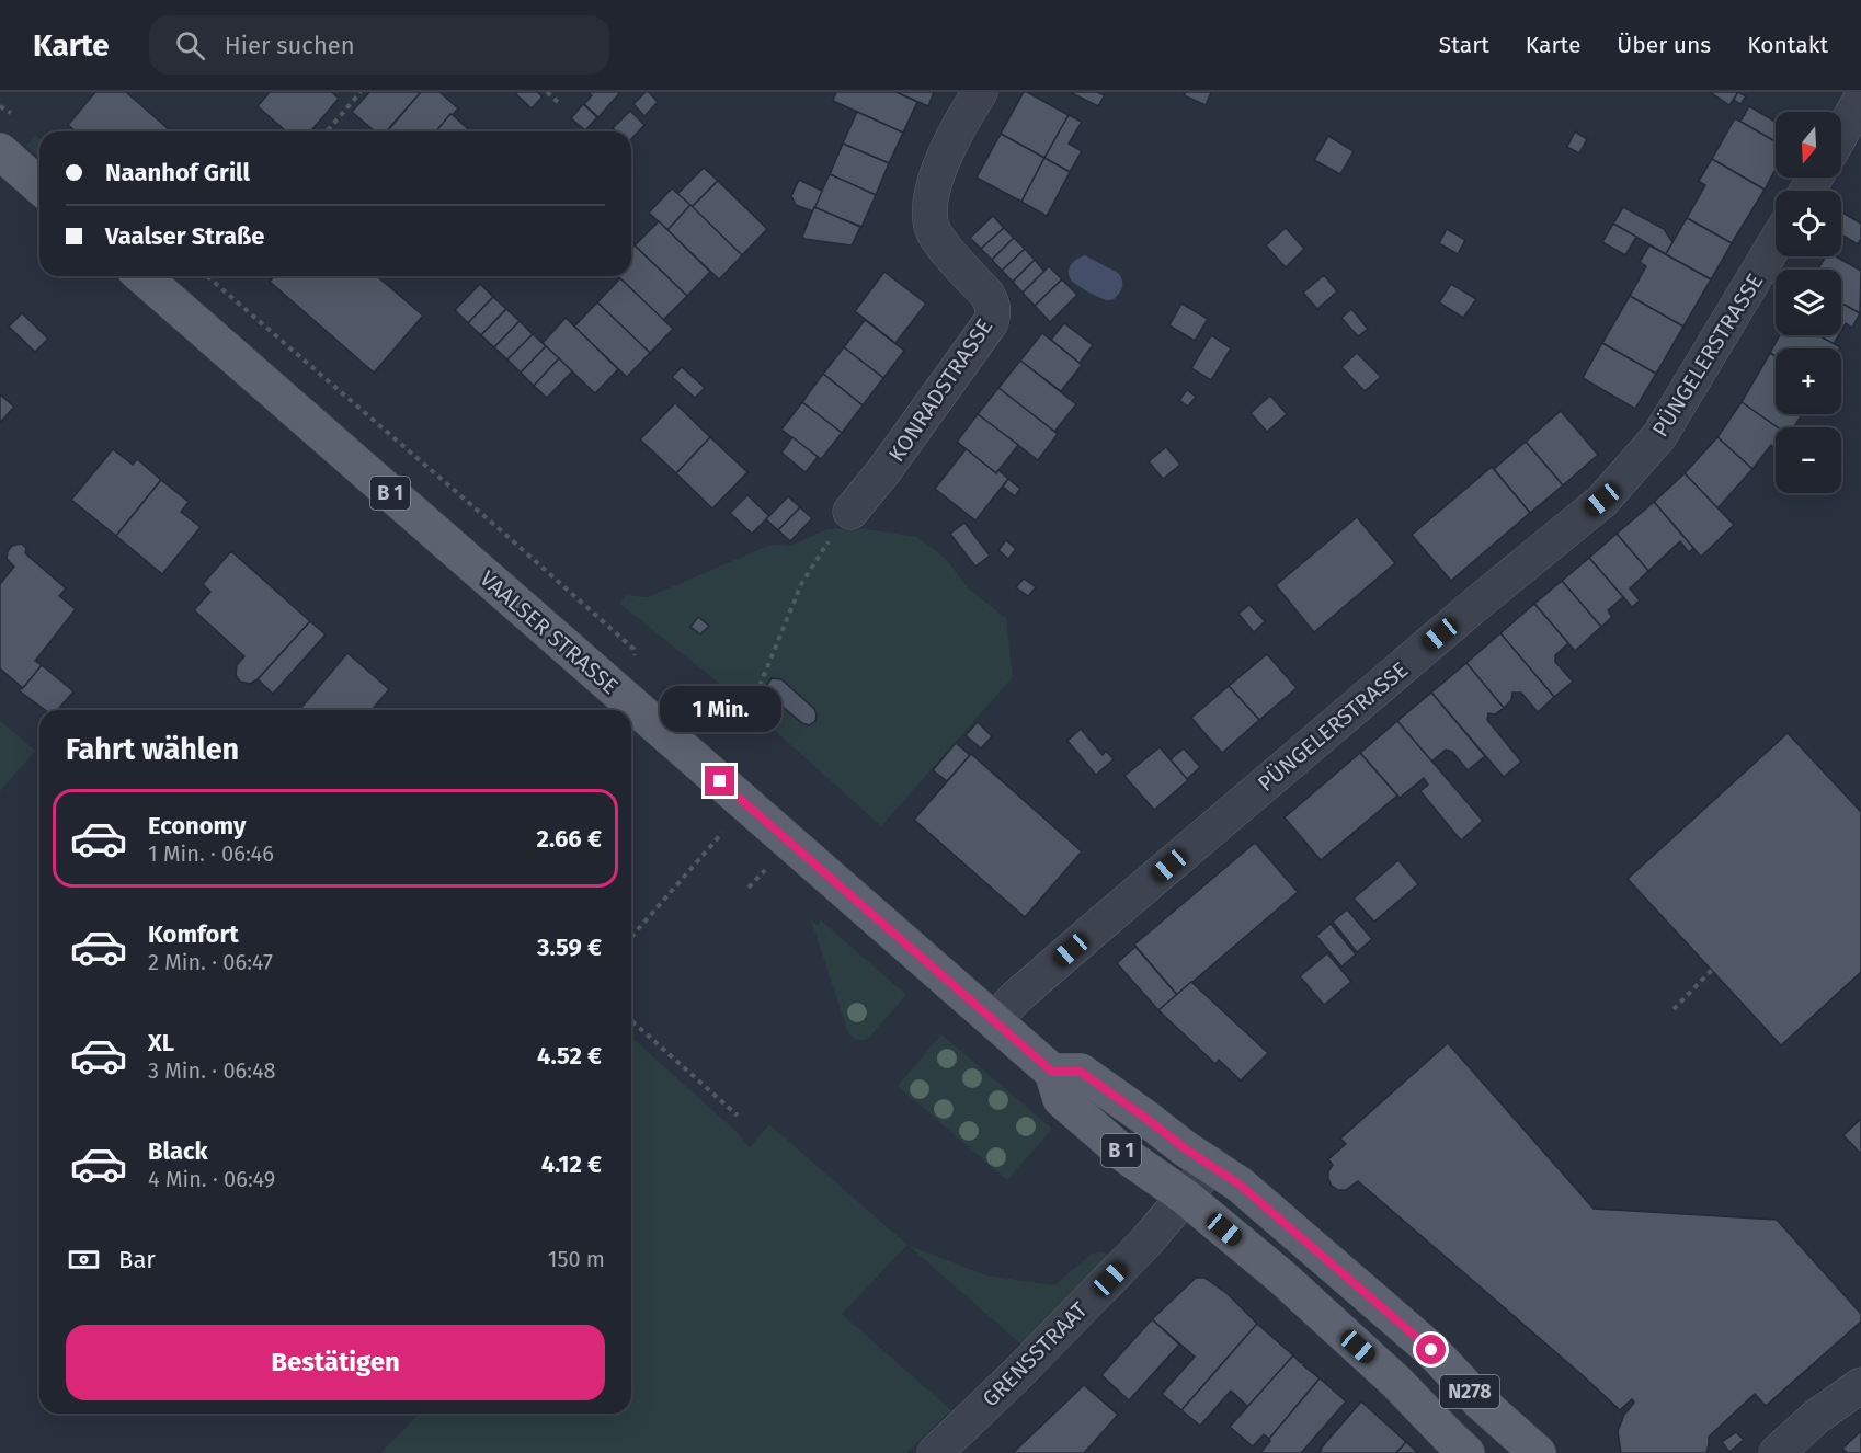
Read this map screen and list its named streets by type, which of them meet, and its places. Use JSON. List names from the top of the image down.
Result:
{
  "streets": {
    "main road": ["B 1", "VAALSER STRASSE", "N278"],
    "street": ["PÜNGELERSTRASSE", "KONRADSTRASSE", "GRENSSTRAAT"]
  },
  "crossings": [
    ["PÜNGELERSTRASSE", "VAALSER STRASSE"],
    ["B 1", "VAALSER STRASSE"],
    ["B 1", "GRENSSTRAAT"],
    ["B 1", "N278"],
    ["VAALSER STRASSE", "GRENSSTRAAT"],
    ["VAALSER STRASSE", "N278"],
    ["GRENSSTRAAT", "N278"]
  ],
  "north": "bottom",
  "page": {
    "header": "Karte",
    "search": "Hier suchen",
    "nav": [
      "Start",
      "Karte",
      "Über uns",
      "Kontakt"
    ],
    "map_buttons": ["+", "−"],
    "banner": ["Naanhof Grill", "Vaalser Straße"],
    "bubble": "1 Min.",
    "heading": "Fahrt wählen",
    "list": [
      {
        "name": "Economy",
        "note": "1 Min. · 06:46",
        "value": "2.66 €"
      },
      {
        "name": "Komfort",
        "note": "2 Min. · 06:47",
        "value": "3.59 €"
      },
      {
        "name": "XL",
        "note": "3 Min. · 06:48",
        "value": "4.52 €"
      },
      {
        "name": "Black",
        "note": "4 Min. · 06:49",
        "value": "4.12 €"
      }
    ],
    "pay": ["Bar", "150 m"],
    "buttons": "Bestätigen"
  }
}
